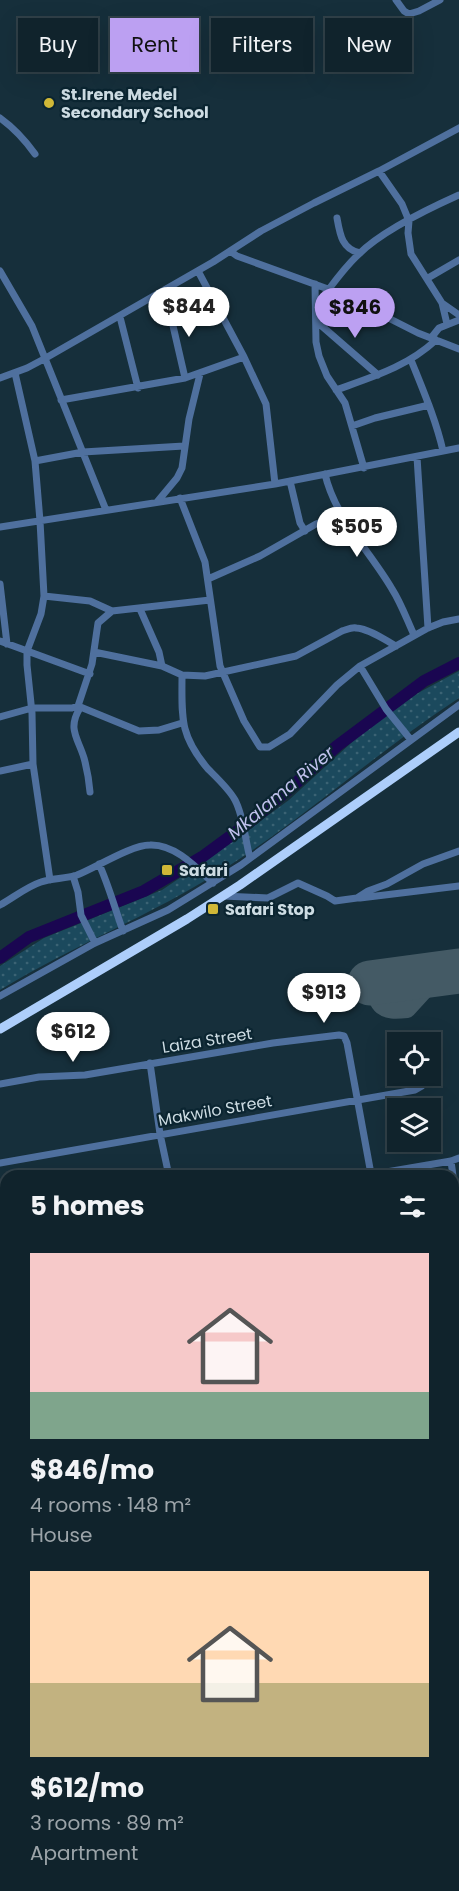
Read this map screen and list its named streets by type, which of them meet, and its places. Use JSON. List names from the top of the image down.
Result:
{
  "streets": {
    "street": ["Laiza Street", "Makwilo Street"]
  },
  "crossings": [
    ["Laiza Street", "Makwilo Street"]
  ],
  "water": ["Mkalama River"],
  "places": {
    "other": ["St.Irene Medel Secondary School"],
    "transit": ["Safari", "Safari Stop"]
  },
  "page": {
    "chip": [
      "Buy",
      "Rent",
      "Filters",
      "New"
    ],
    "price": [
      "$844",
      "$846",
      "$505",
      "$913",
      "$612"
    ],
    "heading": "5 homes",
    "list": [
      {
        "name": "$846/mo",
        "note": "4 rooms · 148 m² · House"
      },
      {
        "name": "$612/mo",
        "note": "3 rooms · 89 m² · Apartment"
      }
    ]
  }
}
